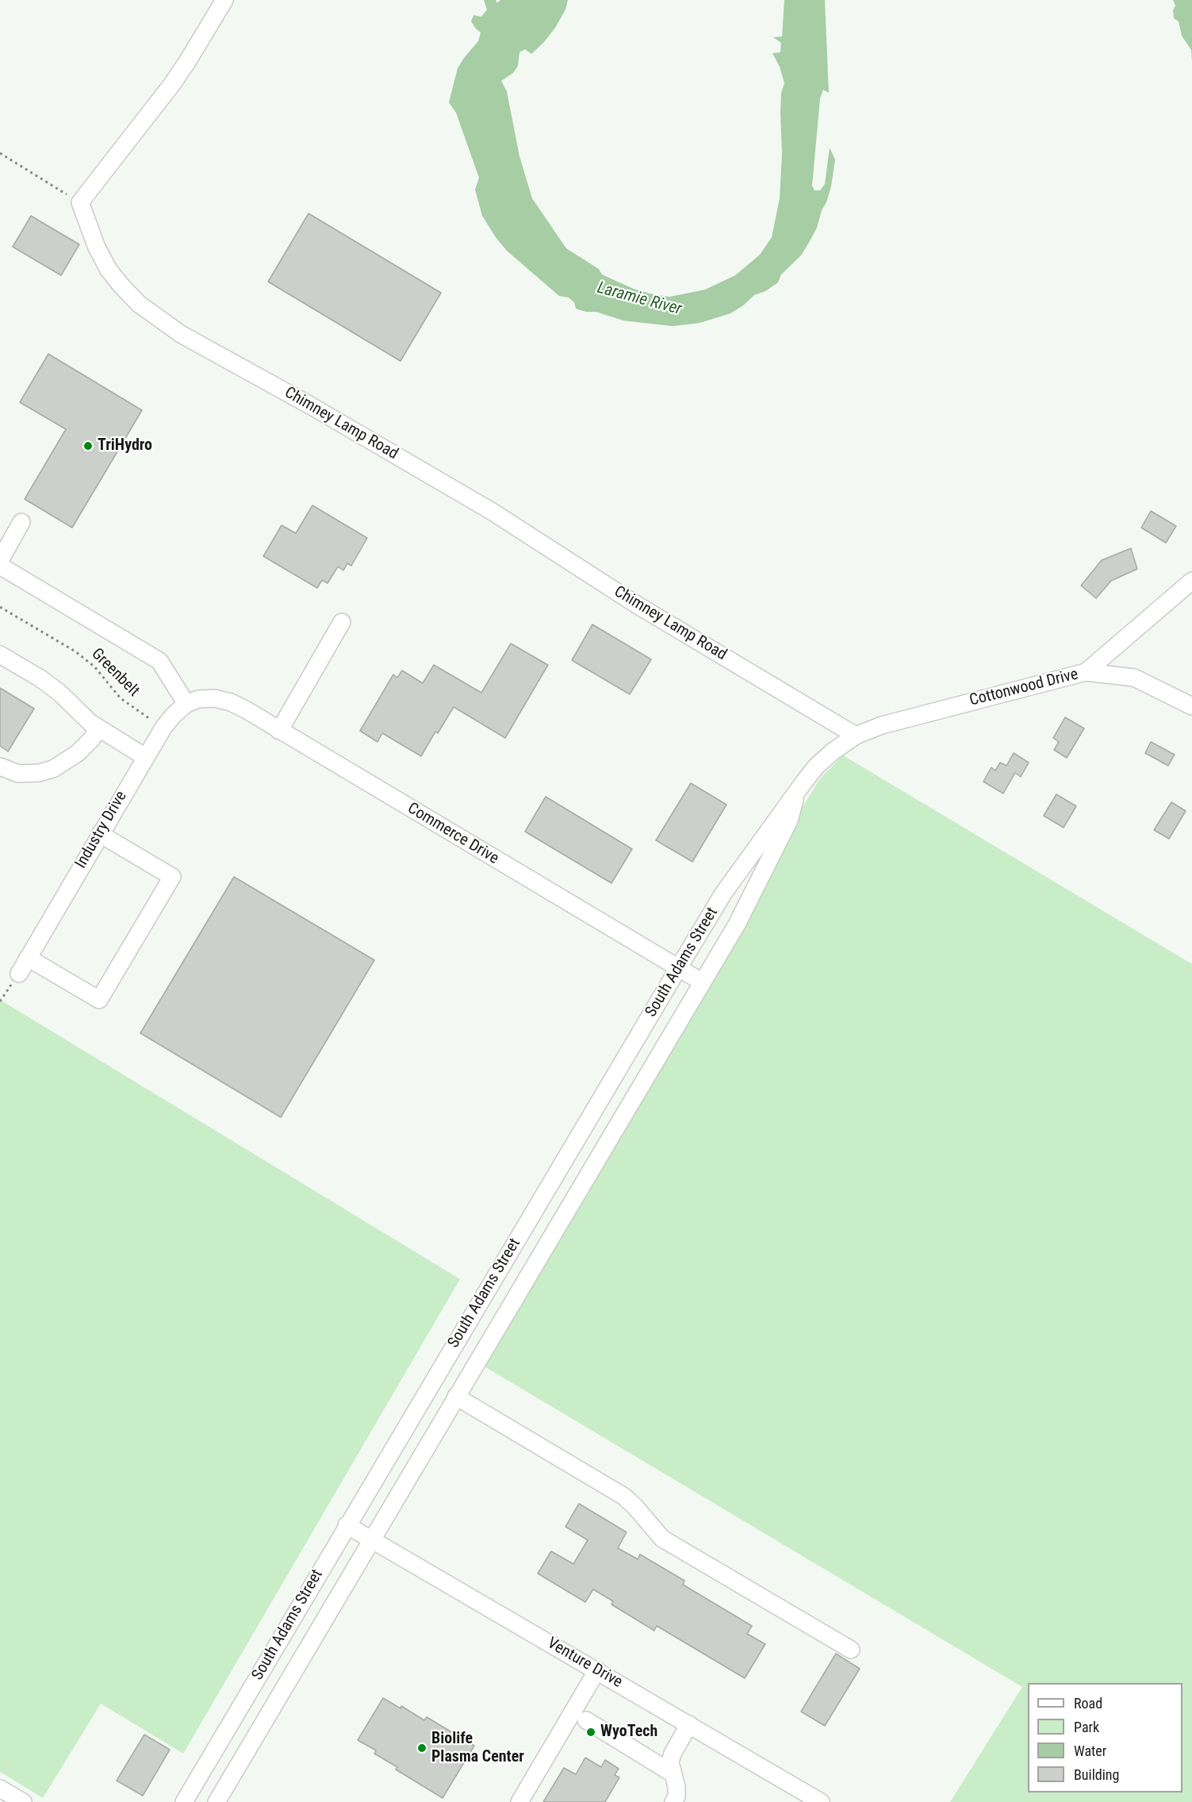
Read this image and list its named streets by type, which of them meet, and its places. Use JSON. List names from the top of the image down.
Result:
{
  "streets": {
    "street": [
      "Chimney Lamp Road",
      "Cottonwood Drive",
      "Industry Drive",
      "Commerce Drive",
      "South Adams Street",
      "Venture Drive"
    ],
    "path": ["Greenbelt"]
  },
  "crossings": [
    ["Chimney Lamp Road", "Cottonwood Drive"],
    ["Chimney Lamp Road", "South Adams Street"],
    ["Greenbelt", "Industry Drive"],
    ["Cottonwood Drive", "South Adams Street"],
    ["Industry Drive", "Commerce Drive"],
    ["Commerce Drive", "South Adams Street"],
    ["South Adams Street", "Venture Drive"]
  ],
  "water": ["Laramie River"],
  "places": ["TriHydro", "WyoTech", "Biolife Plasma Center"],
  "legend": [
    "Road",
    "Park",
    "Water",
    "Building"
  ]
}
